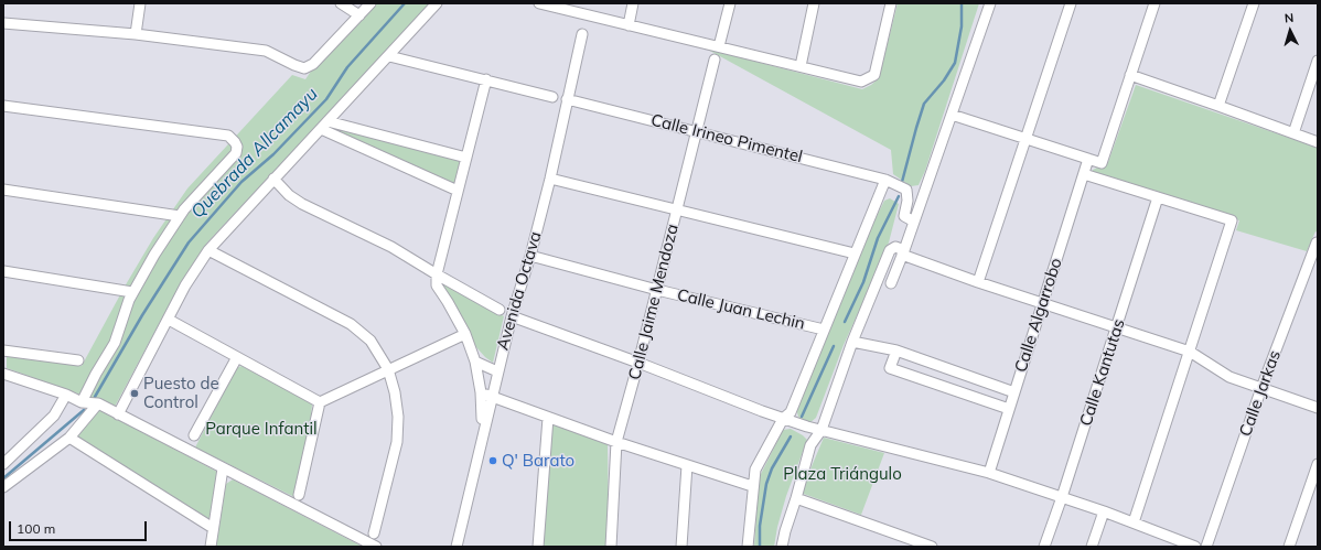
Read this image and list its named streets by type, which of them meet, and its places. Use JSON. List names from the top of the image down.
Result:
{
  "streets": {
    "street": [
      "Calle Irineo Pimentel",
      "Avenida Octava",
      "Calle Jaime Mendoza",
      "Calle Juan Lechin",
      "Calle Algarrobo",
      "Calle Kantutas",
      "Calle Jarkas"
    ]
  },
  "crossings": [
    ["Calle Irineo Pimentel", "Avenida Octava"],
    ["Calle Irineo Pimentel", "Calle Jaime Mendoza"],
    ["Avenida Octava", "Calle Juan Lechin"],
    ["Calle Jaime Mendoza", "Calle Juan Lechin"]
  ],
  "water": ["Quebrada Allcamayu"],
  "parks": ["Parque Infantil", "Plaza Triángulo"],
  "places": ["Puesto de Control", "Q' Barato"],
  "scale_bar": "100 m",
  "north": "top"
}
